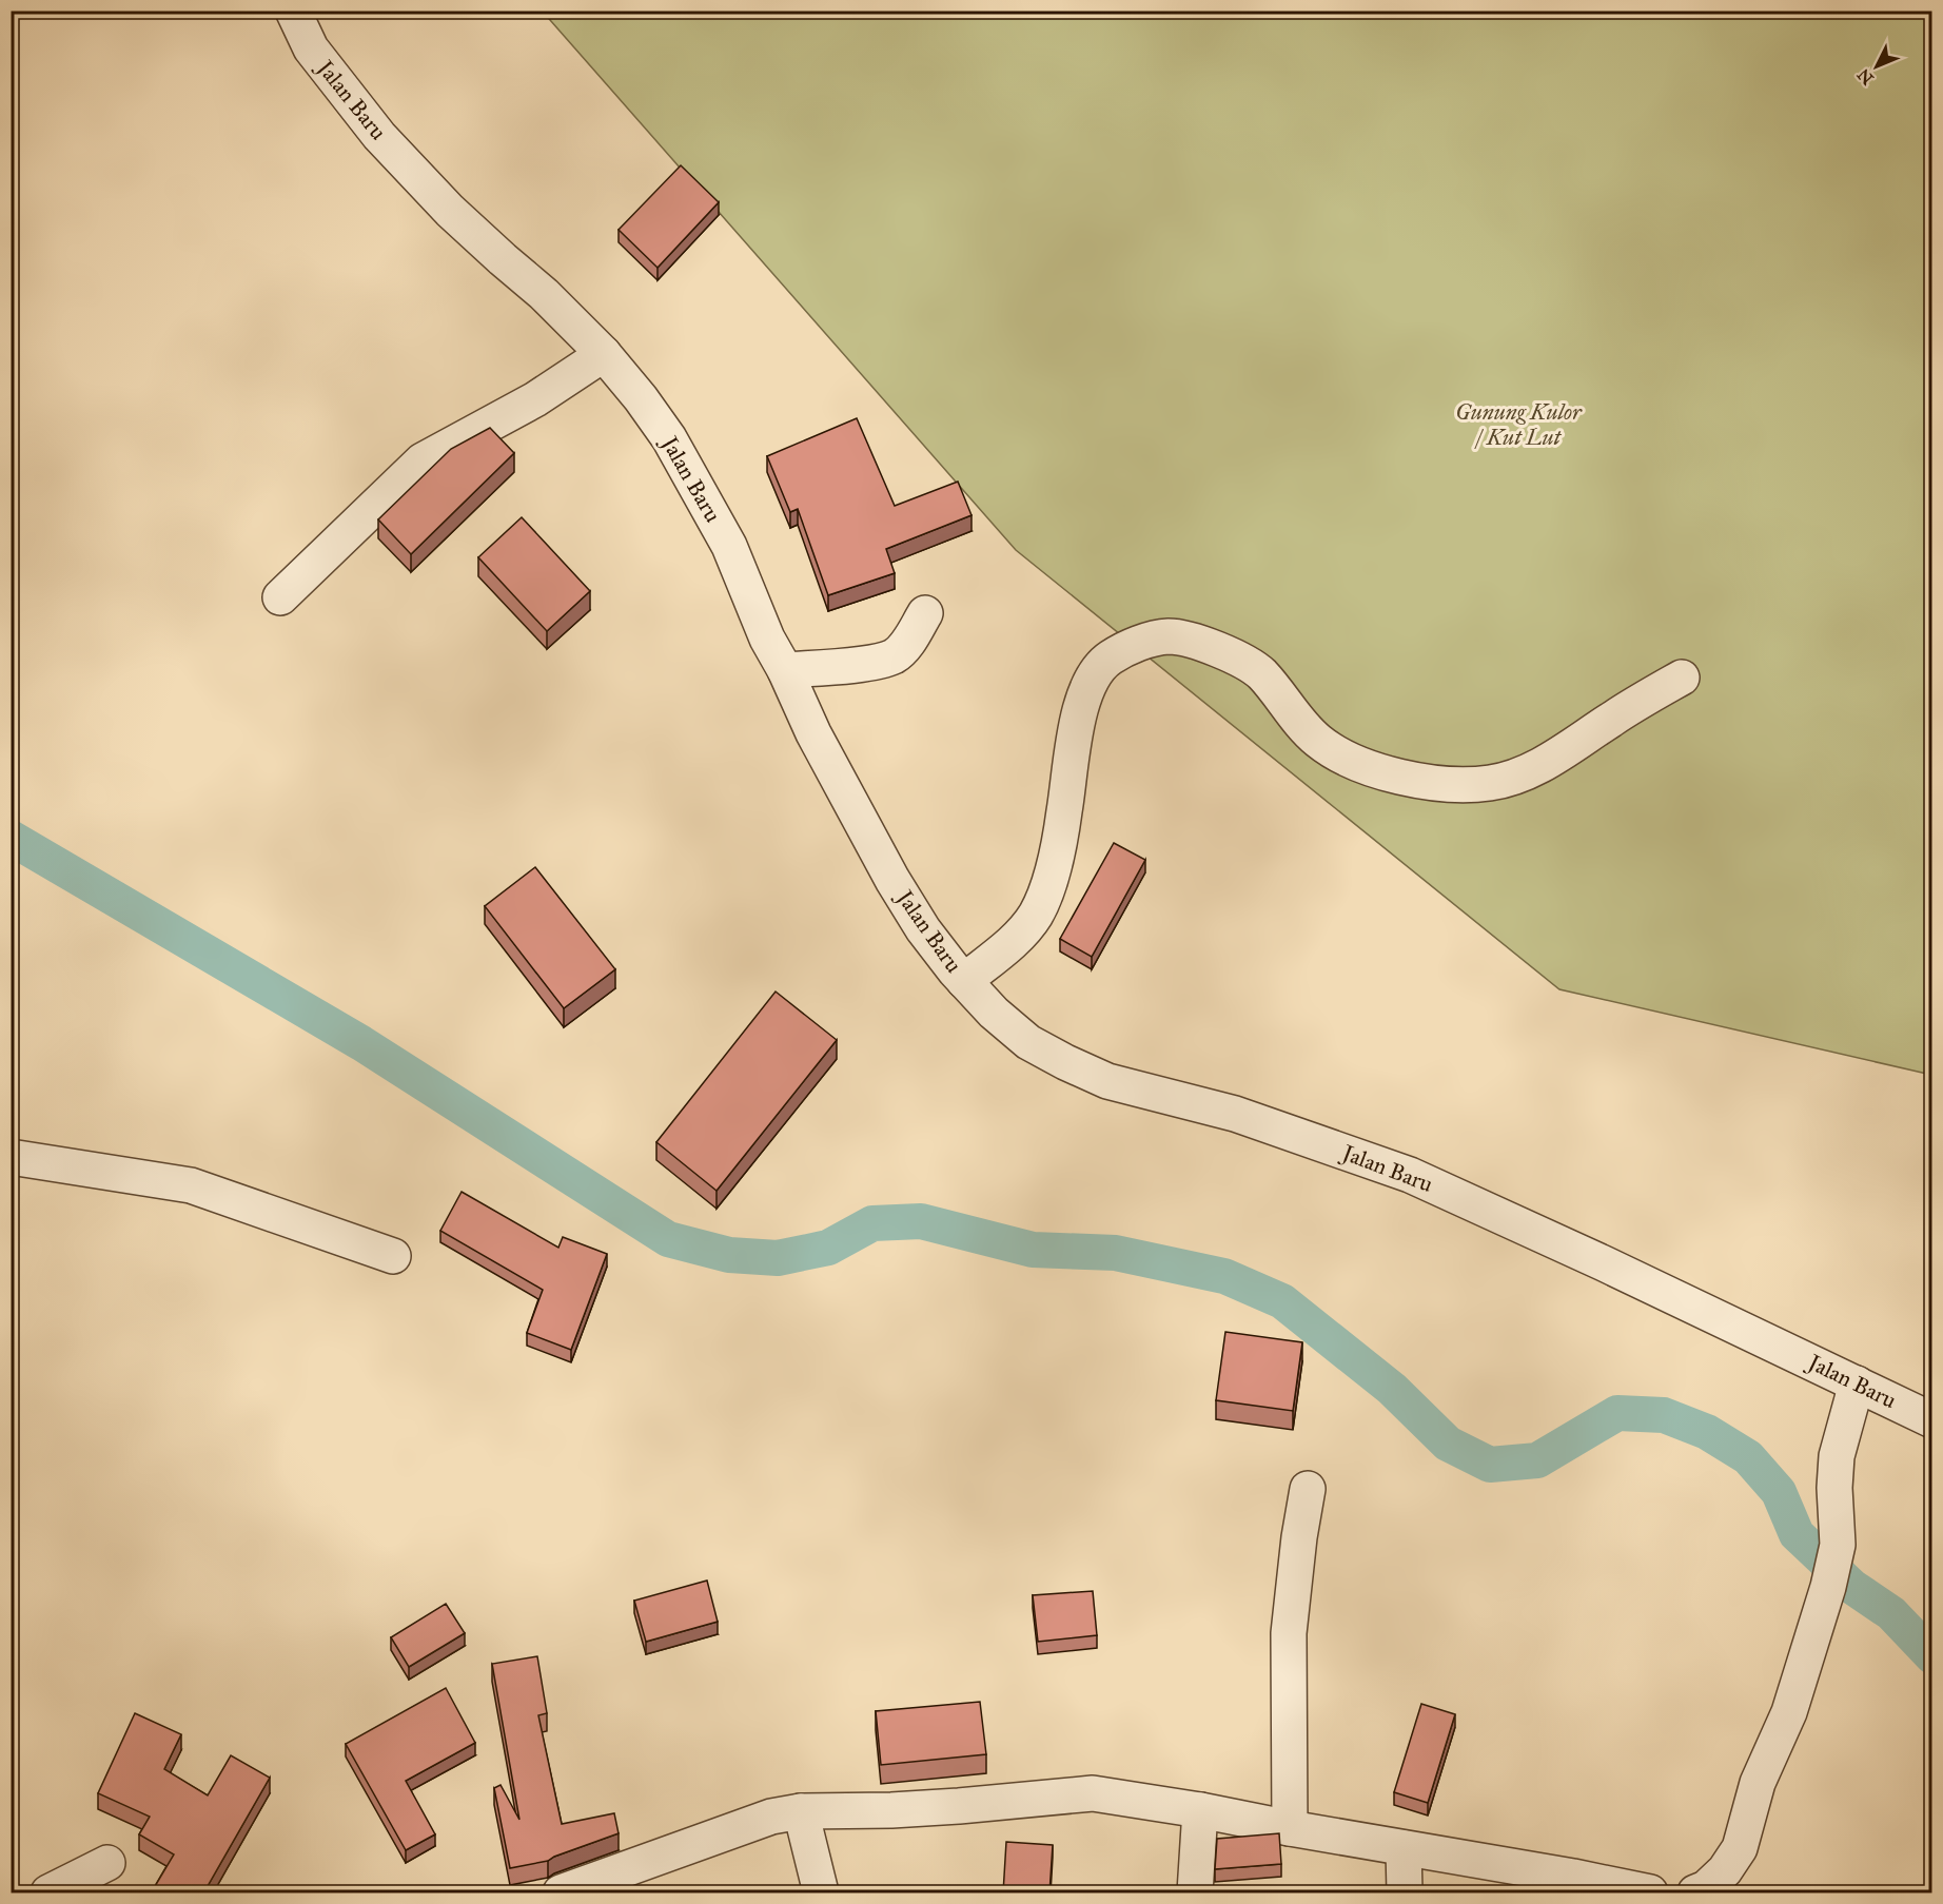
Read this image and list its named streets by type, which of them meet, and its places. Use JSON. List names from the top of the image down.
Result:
{
  "streets": {
    "street": ["Jalan Baru"]
  },
  "parks": ["Gunung Kulor / Kut Lut"],
  "north": "bottom left"
}
